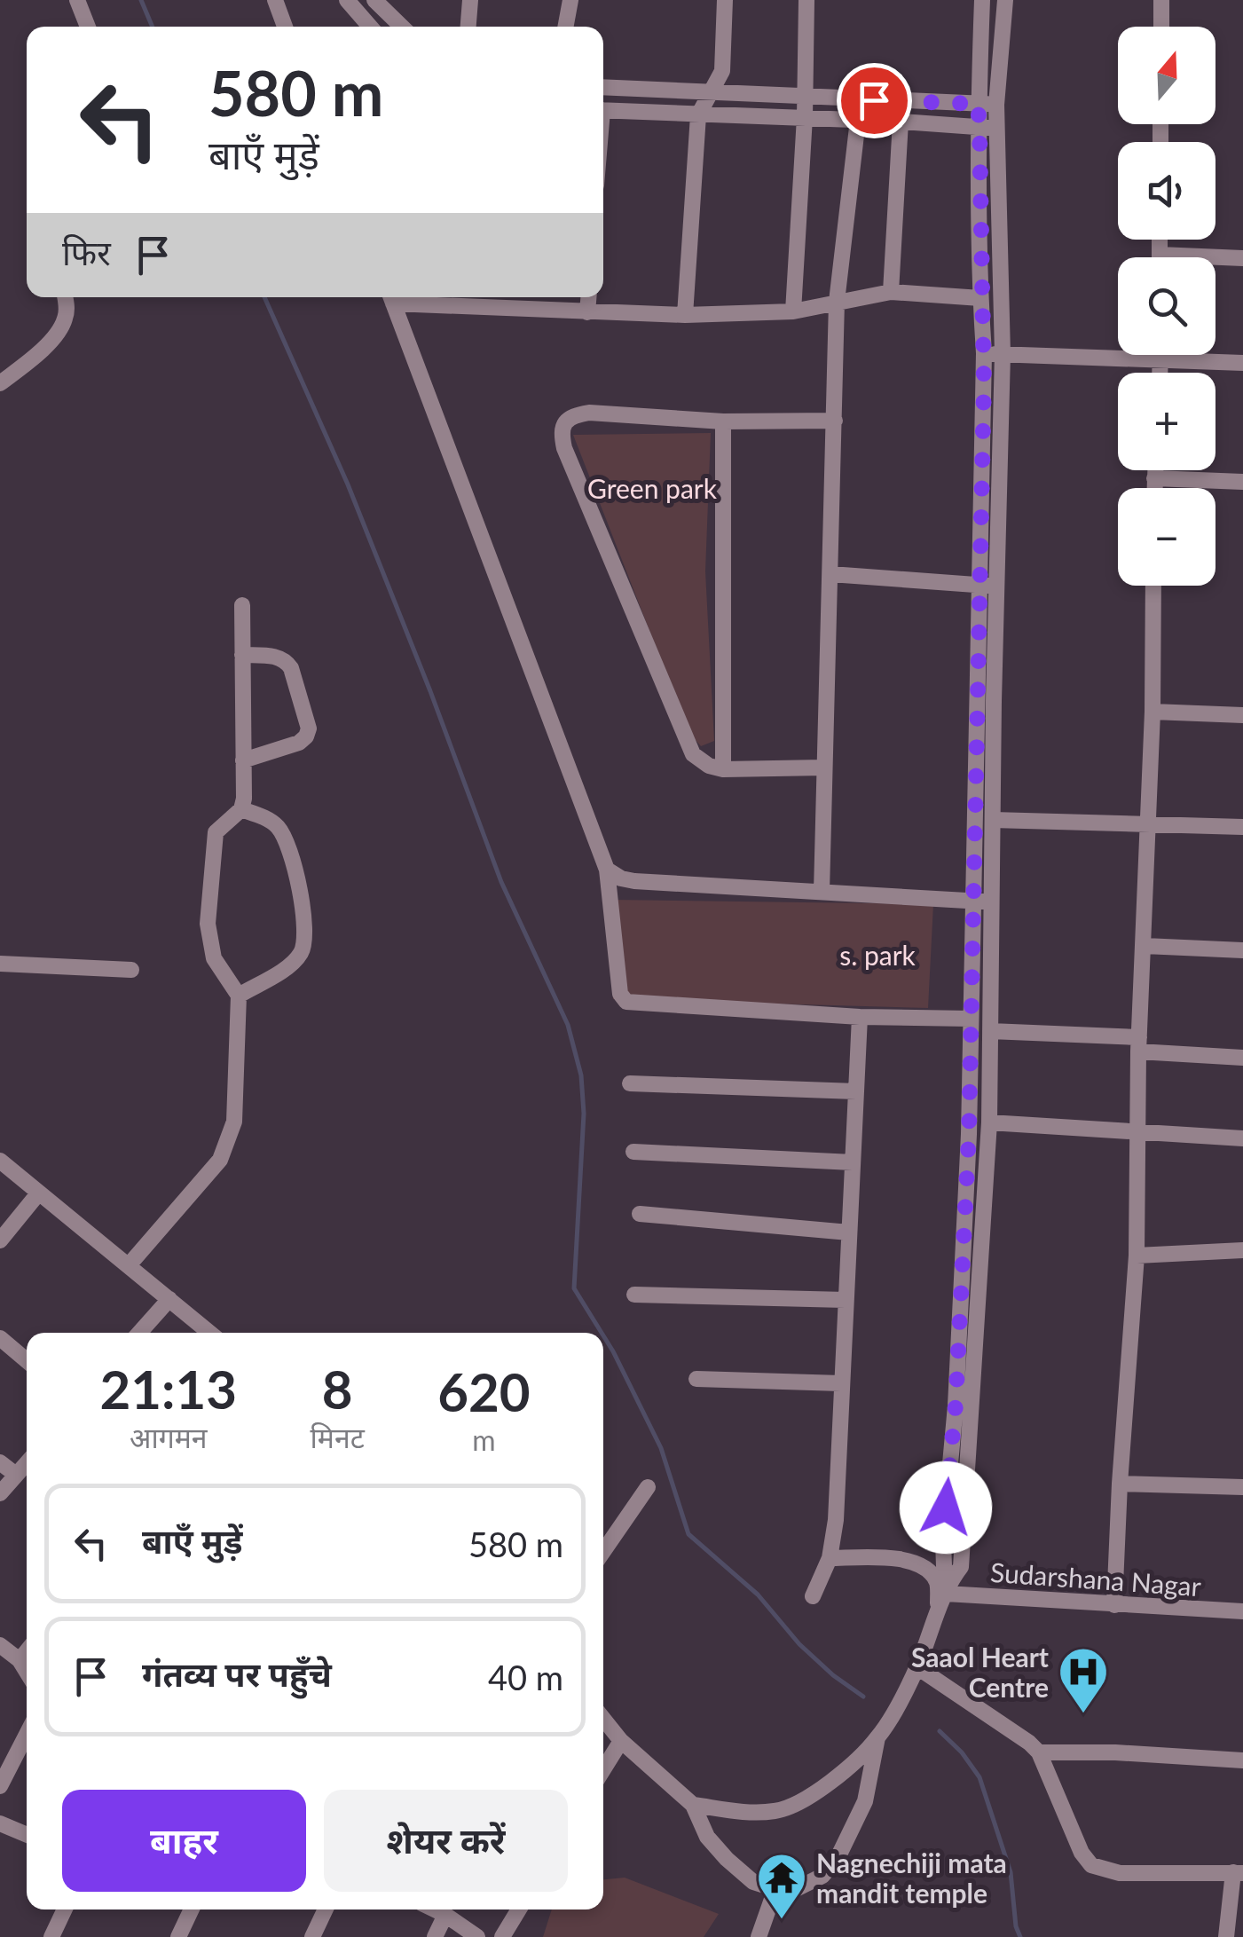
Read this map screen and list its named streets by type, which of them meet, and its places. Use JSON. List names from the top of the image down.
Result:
{
  "streets": {
    "street": ["Sudarshana Nagar"]
  },
  "parks": ["Green park", "s. park"],
  "places": {
    "hospital": ["Saaol Heart Centre"],
    "temple": ["Nagnechiji mata mandit temple"]
  },
  "north": "top",
  "page": {
    "map_buttons": ["+", "−"],
    "turn": ["580 m", "बाएँ मुड़ें"],
    "then": "फिर",
    "eta": [
      "21:13",
      "आगमन",
      "8",
      "मिनट",
      "620",
      "m"
    ],
    "list": [
      {
        "name": "बाएँ मुड़ें",
        "value": "580 m"
      },
      {
        "name": "गंतव्य पर पहुँचे",
        "value": "40 m"
      }
    ],
    "buttons": ["बाहर", "शेयर करें"]
  }
}
